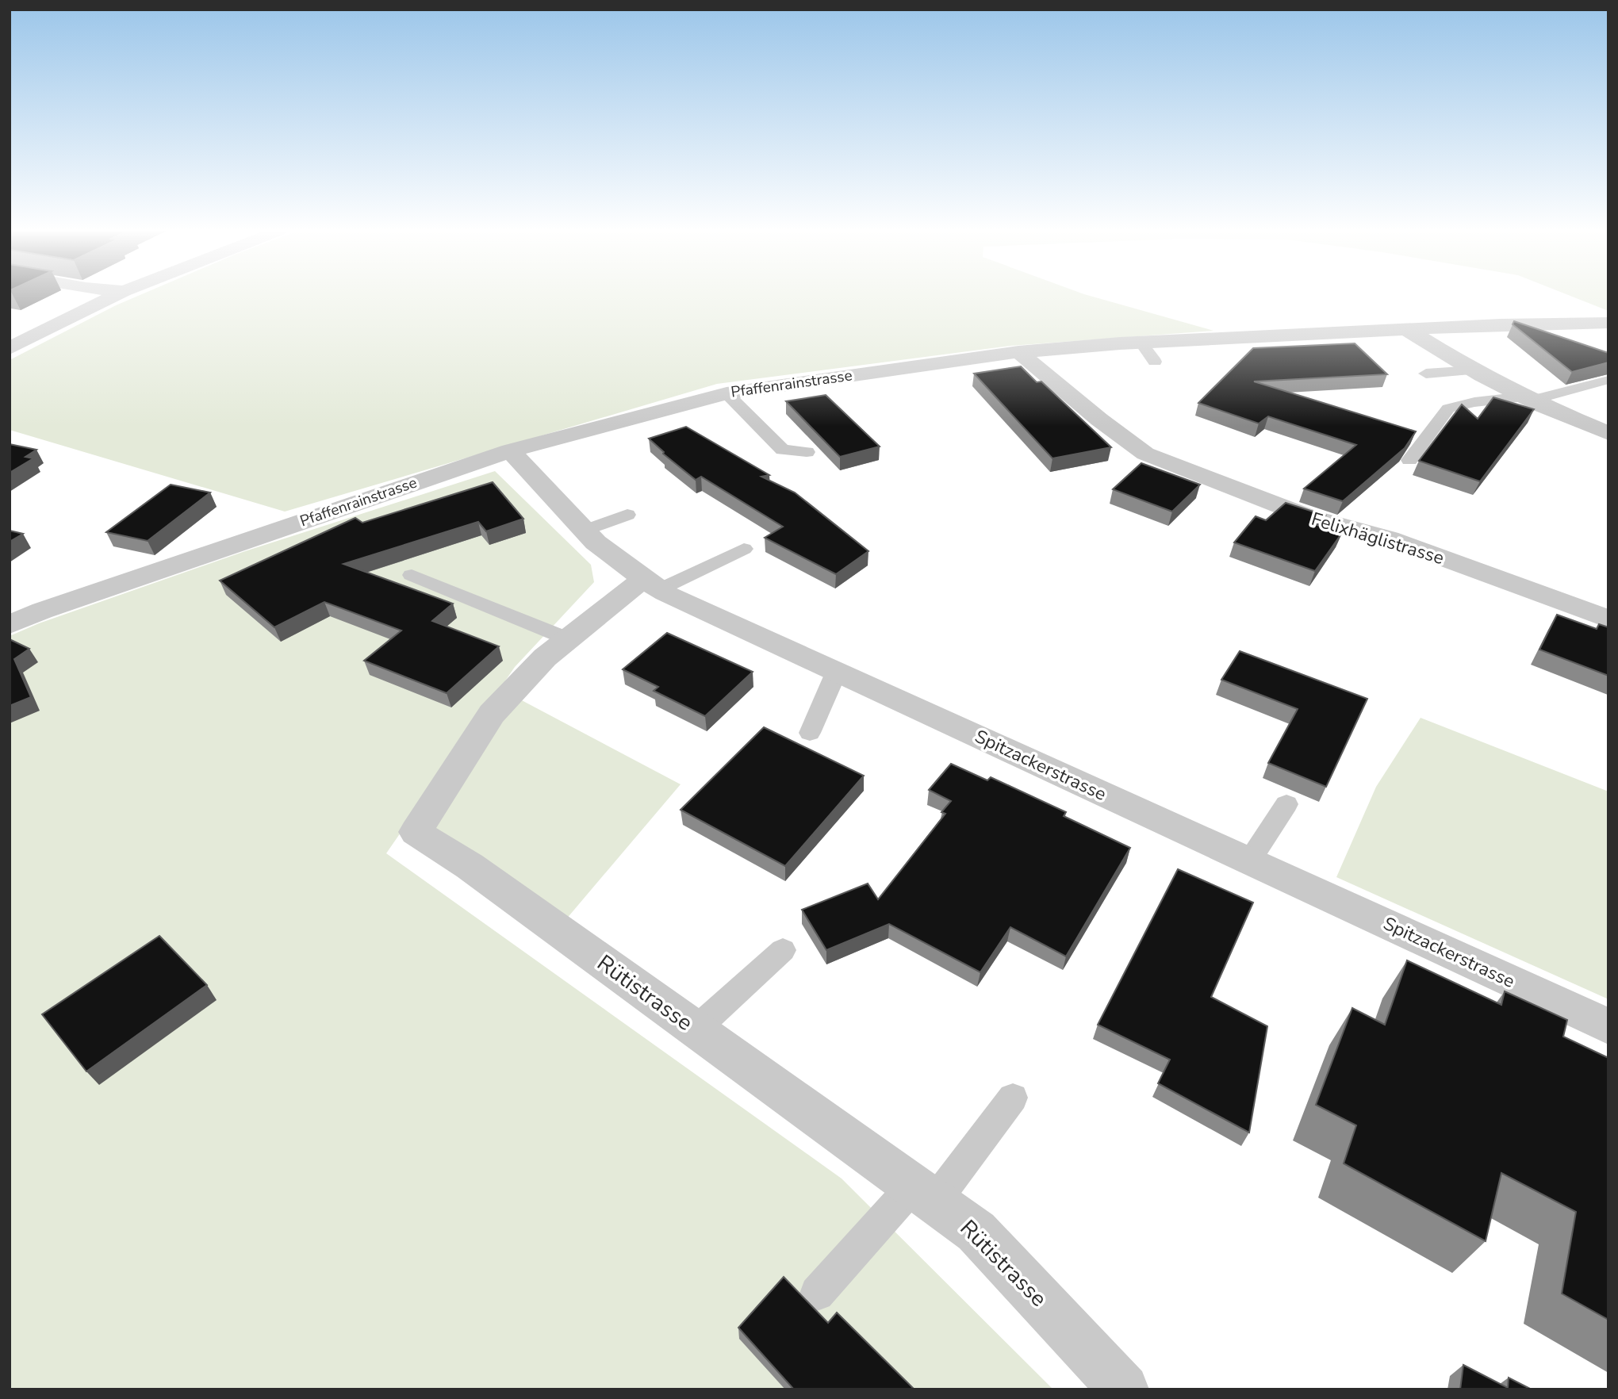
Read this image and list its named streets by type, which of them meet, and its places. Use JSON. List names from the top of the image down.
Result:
{
  "streets": {
    "street": [
      "Pfaffenrainstrasse",
      "Felixhäglistrasse",
      "Spitzackerstrasse",
      "Rütistrasse"
    ]
  },
  "crossings": [
    ["Pfaffenrainstrasse", "Felixhäglistrasse"],
    ["Pfaffenrainstrasse", "Spitzackerstrasse"],
    ["Spitzackerstrasse", "Rütistrasse"]
  ]
}
